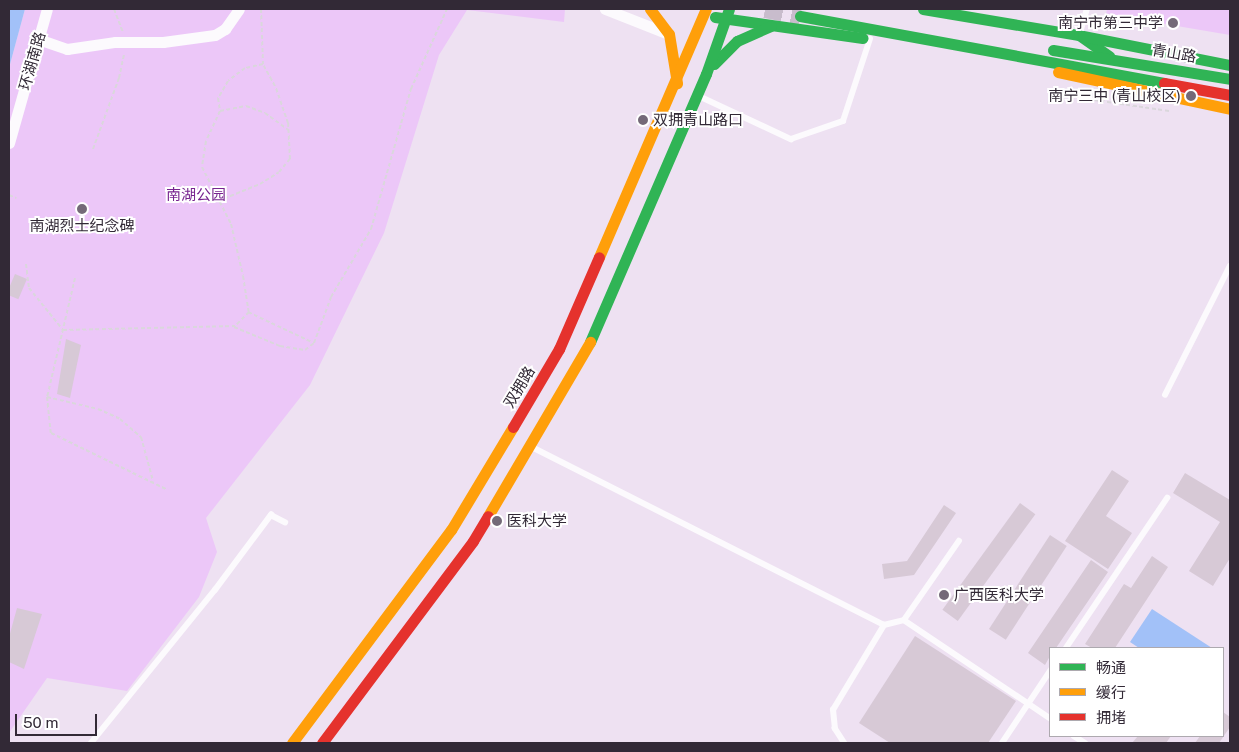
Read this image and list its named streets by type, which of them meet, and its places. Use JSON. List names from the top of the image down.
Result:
{
  "streets": {
    "main road": ["青山路", "双拥路"],
    "street": ["环湖南路"]
  },
  "parks": ["南湖公园"],
  "places": [
    "南宁市第三中学",
    "南宁三中 (青山校区)",
    "双拥青山路口",
    "南湖烈士纪念碑",
    "医科大学",
    "广西医科大学"
  ],
  "legend": ["畅通", "缓行", "拥堵"],
  "scale_bar": "50 m"
}
